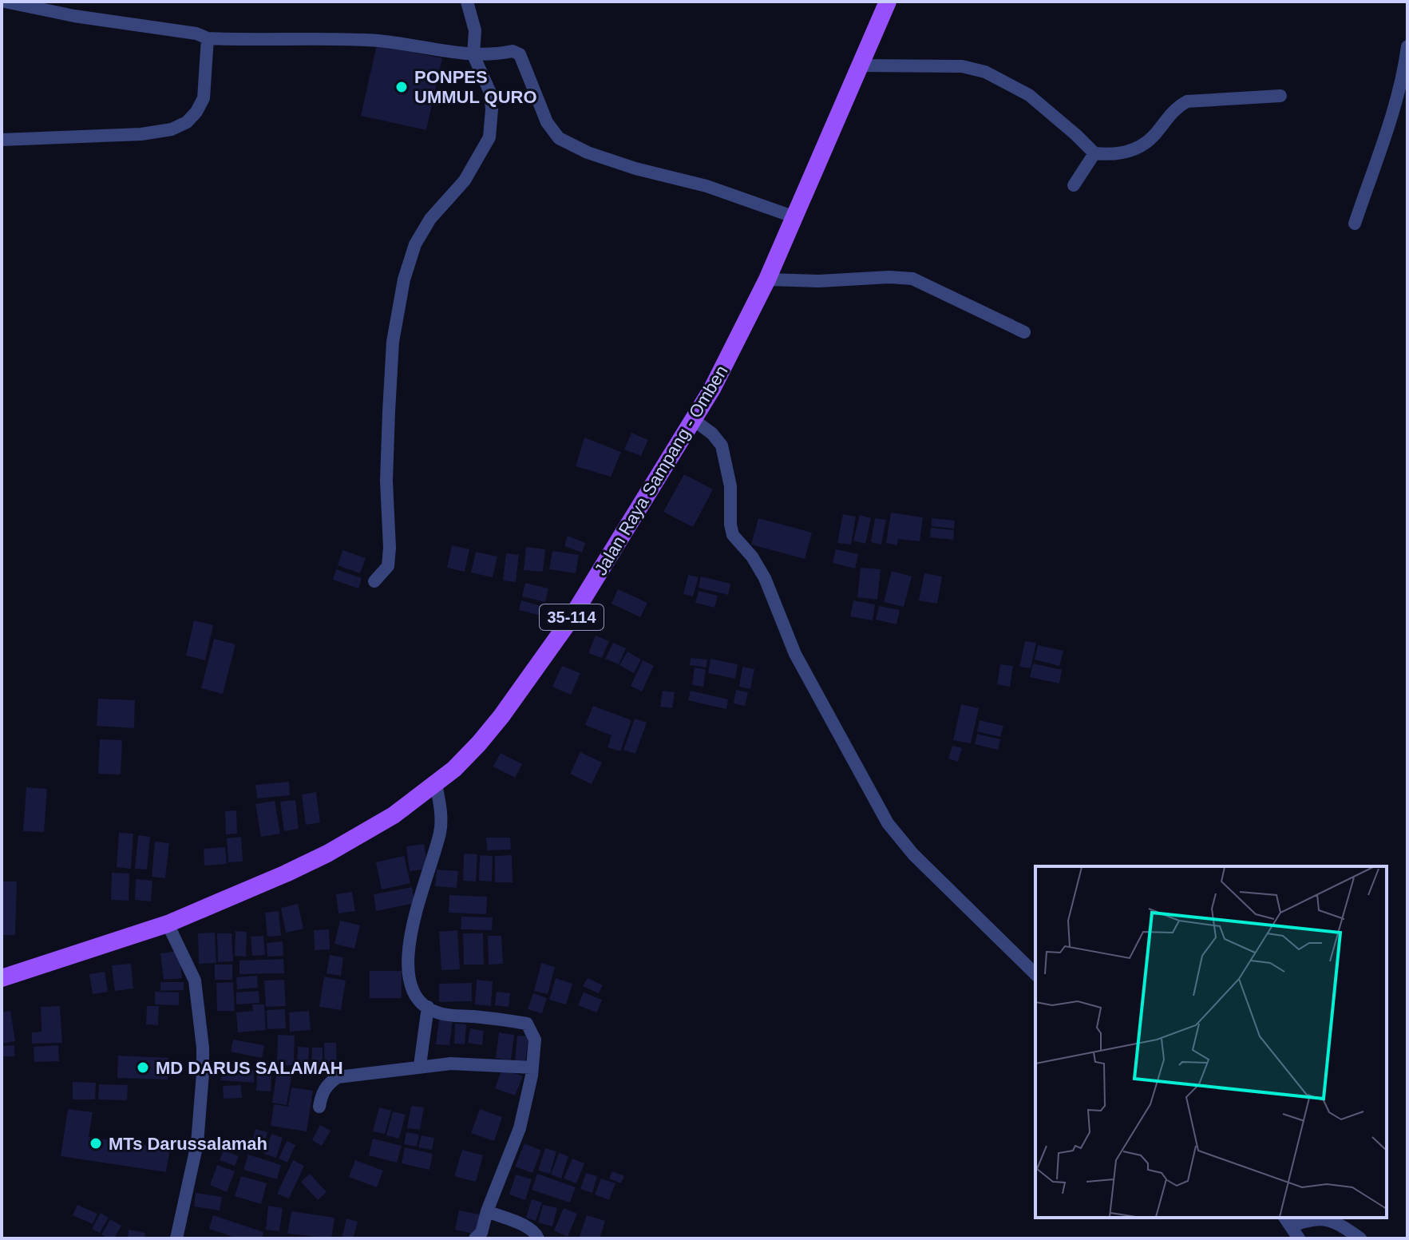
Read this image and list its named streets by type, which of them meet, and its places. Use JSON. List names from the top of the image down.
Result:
{
  "streets": {
    "main road": ["Jalan Raya Sampang - Omben", "35-114"]
  },
  "places": ["PONPES UMMUL QURO", "MD DARUS SALAMAH", "MTs Darussalamah"]
}
